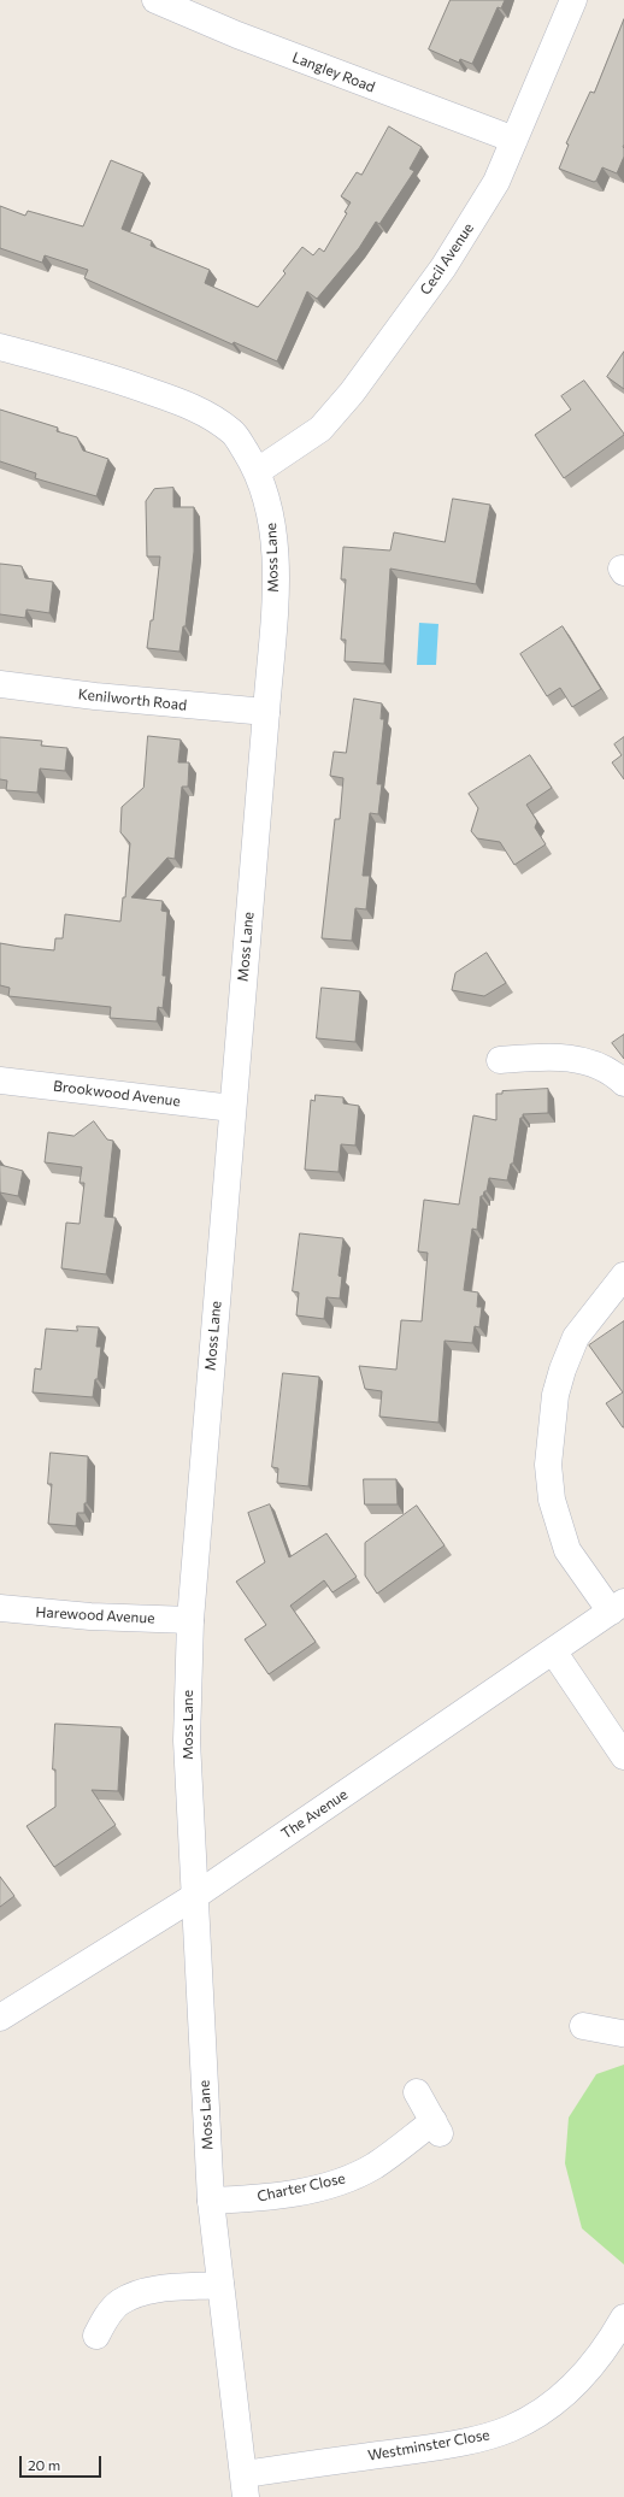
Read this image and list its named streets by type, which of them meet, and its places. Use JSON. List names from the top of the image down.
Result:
{
  "streets": {
    "street": [
      "Langley Road",
      "Cecil Avenue",
      "Moss Lane",
      "Kenilworth Road",
      "Brookwood Avenue",
      "Harewood Avenue",
      "The Avenue",
      "Charter Close",
      "Westminster Close"
    ]
  },
  "crossings": [
    ["Langley Road", "Cecil Avenue"],
    ["Cecil Avenue", "Moss Lane"],
    ["Moss Lane", "Kenilworth Road"],
    ["Moss Lane", "Brookwood Avenue"],
    ["Moss Lane", "Harewood Avenue"],
    ["Moss Lane", "The Avenue"],
    ["Moss Lane", "Charter Close"],
    ["Moss Lane", "Westminster Close"]
  ],
  "scale_bar": "20 m"
}
